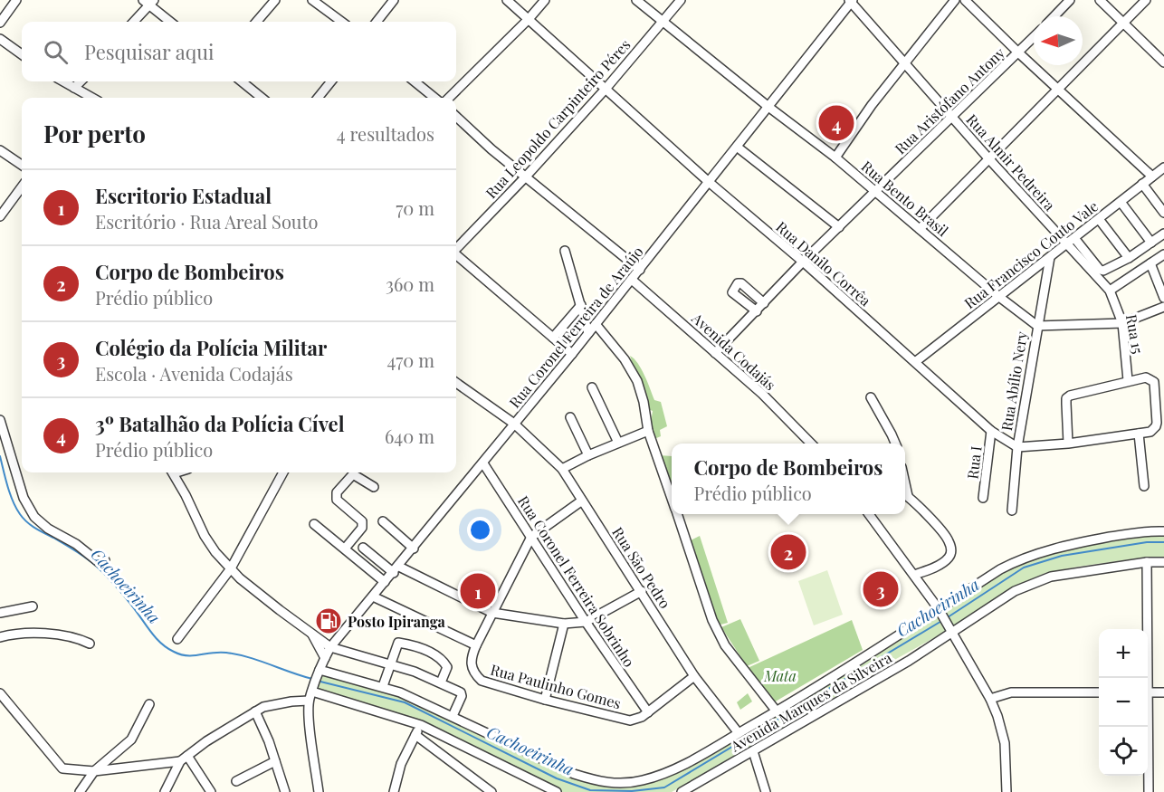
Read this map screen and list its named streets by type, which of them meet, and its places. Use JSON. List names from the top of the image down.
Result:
{
  "streets": {
    "street": [
      "Rua Aristófano Antony",
      "Rua Leopoldo Carpinteiro Péres",
      "Rua Almir Pedreira",
      "Rua Bento Brasil",
      "Rua Francisco Couto Vale",
      "Rua Danilo Corrêa",
      "Rua Coronel Ferreira de Araújo",
      "Rua 15",
      "Avenida Codajás",
      "Rua Abílio Nery",
      "Rua I",
      "Rua São Pedro",
      "Rua Coronel Ferreira Sobrinho",
      "Rua Paulinho Gomes",
      "Avenida Marques da Silveira"
    ]
  },
  "crossings": [
    ["Rua Aristófano Antony", "Rua Almir Pedreira"],
    ["Rua Aristófano Antony", "Rua Bento Brasil"],
    ["Rua Aristófano Antony", "Rua Danilo Corrêa"],
    ["Rua Aristófano Antony", "Avenida Codajás"],
    ["Rua Leopoldo Carpinteiro Péres", "Rua Bento Brasil"],
    ["Rua Leopoldo Carpinteiro Péres", "Rua Danilo Corrêa"],
    ["Rua Almir Pedreira", "Rua Francisco Couto Vale"],
    ["Rua Almir Pedreira", "Rua Coronel Ferreira de Araújo"],
    ["Rua Almir Pedreira", "Rua 15"],
    ["Rua Bento Brasil", "Rua Francisco Couto Vale"],
    ["Rua Bento Brasil", "Rua Coronel Ferreira de Araújo"],
    ["Rua Bento Brasil", "Rua Abílio Nery"],
    ["Rua Francisco Couto Vale", "Rua Danilo Corrêa"],
    ["Rua Francisco Couto Vale", "Rua 15"],
    ["Rua Francisco Couto Vale", "Rua Abílio Nery"],
    ["Rua Danilo Corrêa", "Rua Coronel Ferreira de Araújo"],
    ["Rua Danilo Corrêa", "Rua Abílio Nery"],
    ["Rua Danilo Corrêa", "Rua I"],
    ["Rua Coronel Ferreira de Araújo", "Avenida Codajás"],
    ["Rua Coronel Ferreira de Araújo", "Rua São Pedro"],
    ["Rua Coronel Ferreira de Araújo", "Rua Coronel Ferreira Sobrinho"],
    ["Rua Coronel Ferreira de Araújo", "Avenida Marques da Silveira"],
    ["Rua São Pedro", "Rua Paulinho Gomes"],
    ["Rua São Pedro", "Avenida Marques da Silveira"],
    ["Rua Coronel Ferreira Sobrinho", "Rua Paulinho Gomes"]
  ],
  "water": ["Cachoeirinha"],
  "parks": ["Mata"],
  "places": {
    "fuel station": ["Posto Ipiranga"]
  },
  "north": "left",
  "page": {
    "search": "Pesquisar aqui",
    "heading": ["Por perto", "4 resultados"],
    "pins": [
      "4",
      "2",
      "3",
      "1"
    ],
    "list": [
      {
        "mark": "1",
        "name": "Escritorio Estadual",
        "note": "Escritório · Rua Areal Souto",
        "value": "70 m"
      },
      {
        "mark": "2",
        "name": "Corpo de Bombeiros",
        "note": "Prédio público",
        "value": "360 m"
      },
      {
        "mark": "3",
        "name": "Colégio da Polícia Militar",
        "note": "Escola · Avenida Codajás",
        "value": "470 m"
      },
      {
        "mark": "4",
        "name": "3º Batalhão da Polícia Cível",
        "note": "Prédio público",
        "value": "640 m"
      }
    ],
    "popup": ["Corpo de Bombeiros", "Prédio público"],
    "map_buttons": ["+", "−"]
  }
}
